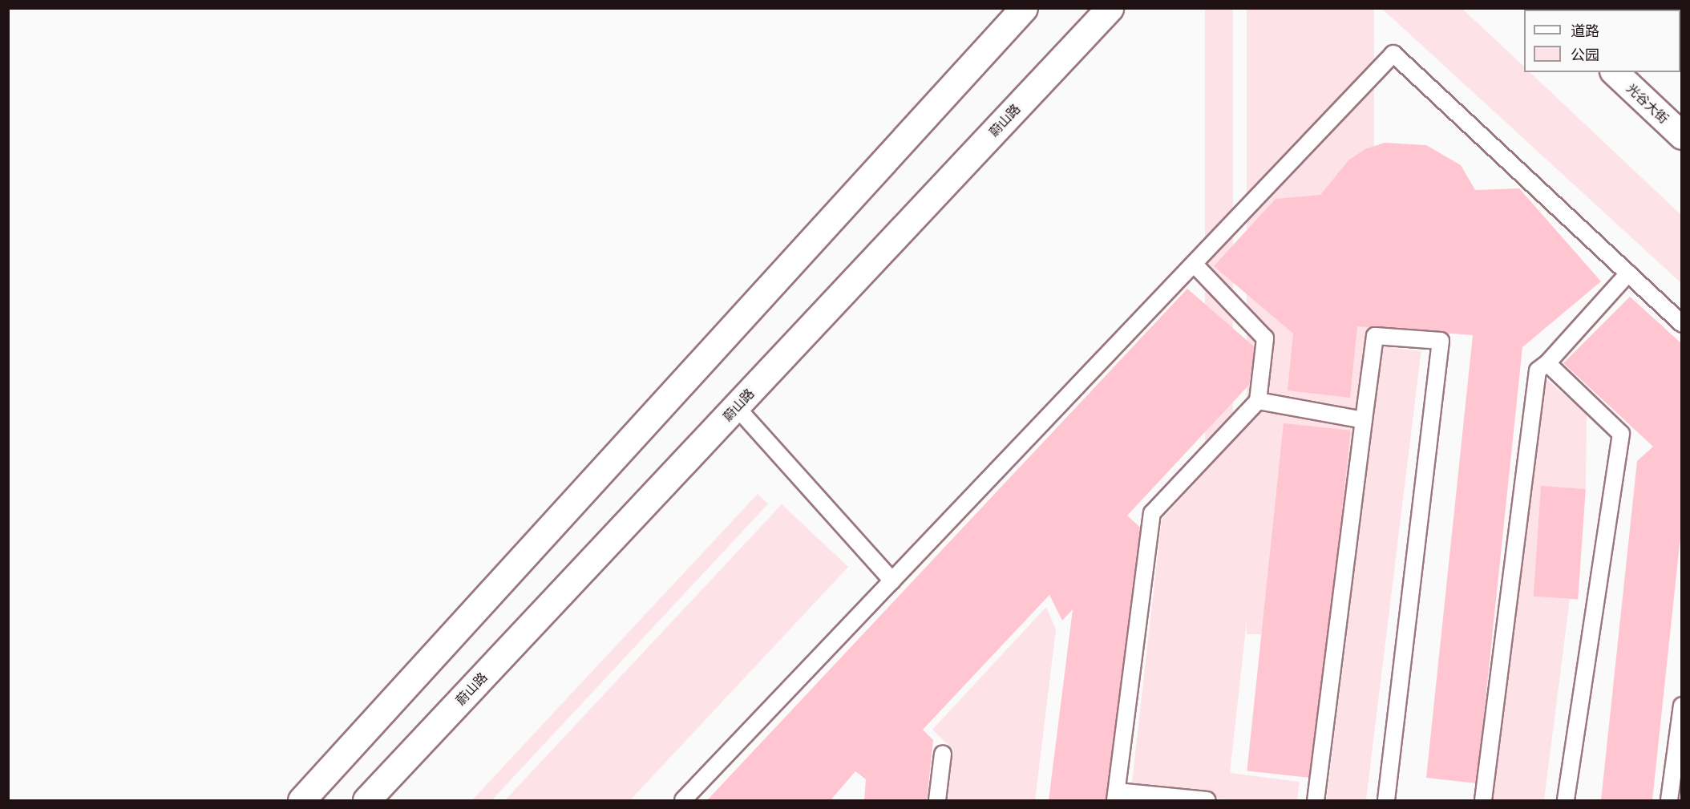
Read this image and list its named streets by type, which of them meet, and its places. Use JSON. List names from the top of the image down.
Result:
{
  "streets": {
    "main road": ["光谷大街", "蔚山路"]
  },
  "legend": ["道路", "公园"]
}
